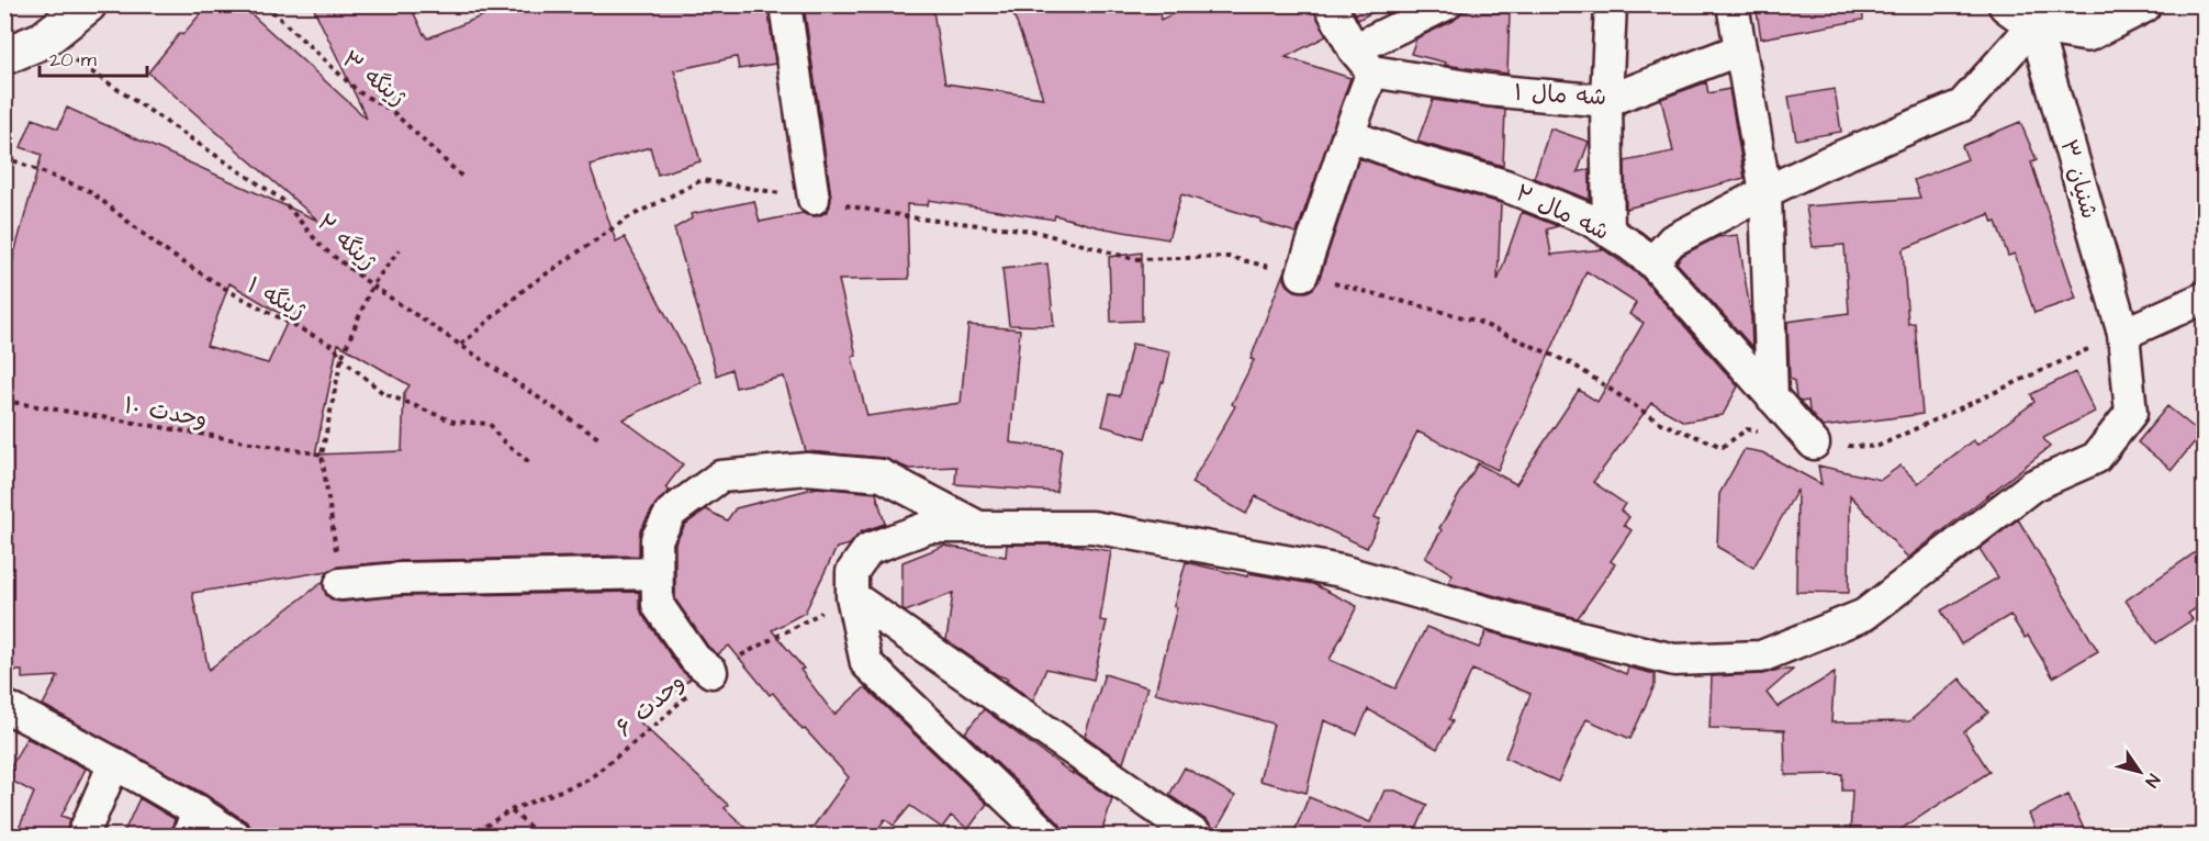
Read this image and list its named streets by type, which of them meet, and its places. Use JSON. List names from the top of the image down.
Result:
{
  "streets": {
    "street": ["شه مال ۱", "شنیان ۳", "شه مال ۲"],
    "path": [
      "ژینگه ۳",
      "ژینگه ۲",
      "ژینگه ۱",
      "وحدت ۱۰",
      "وحدت ۶"
    ]
  },
  "crossings": [
    ["شنیان ۳", "وحدت ۶"]
  ],
  "scale_bar": "20 m",
  "north": "bottom right"
}
